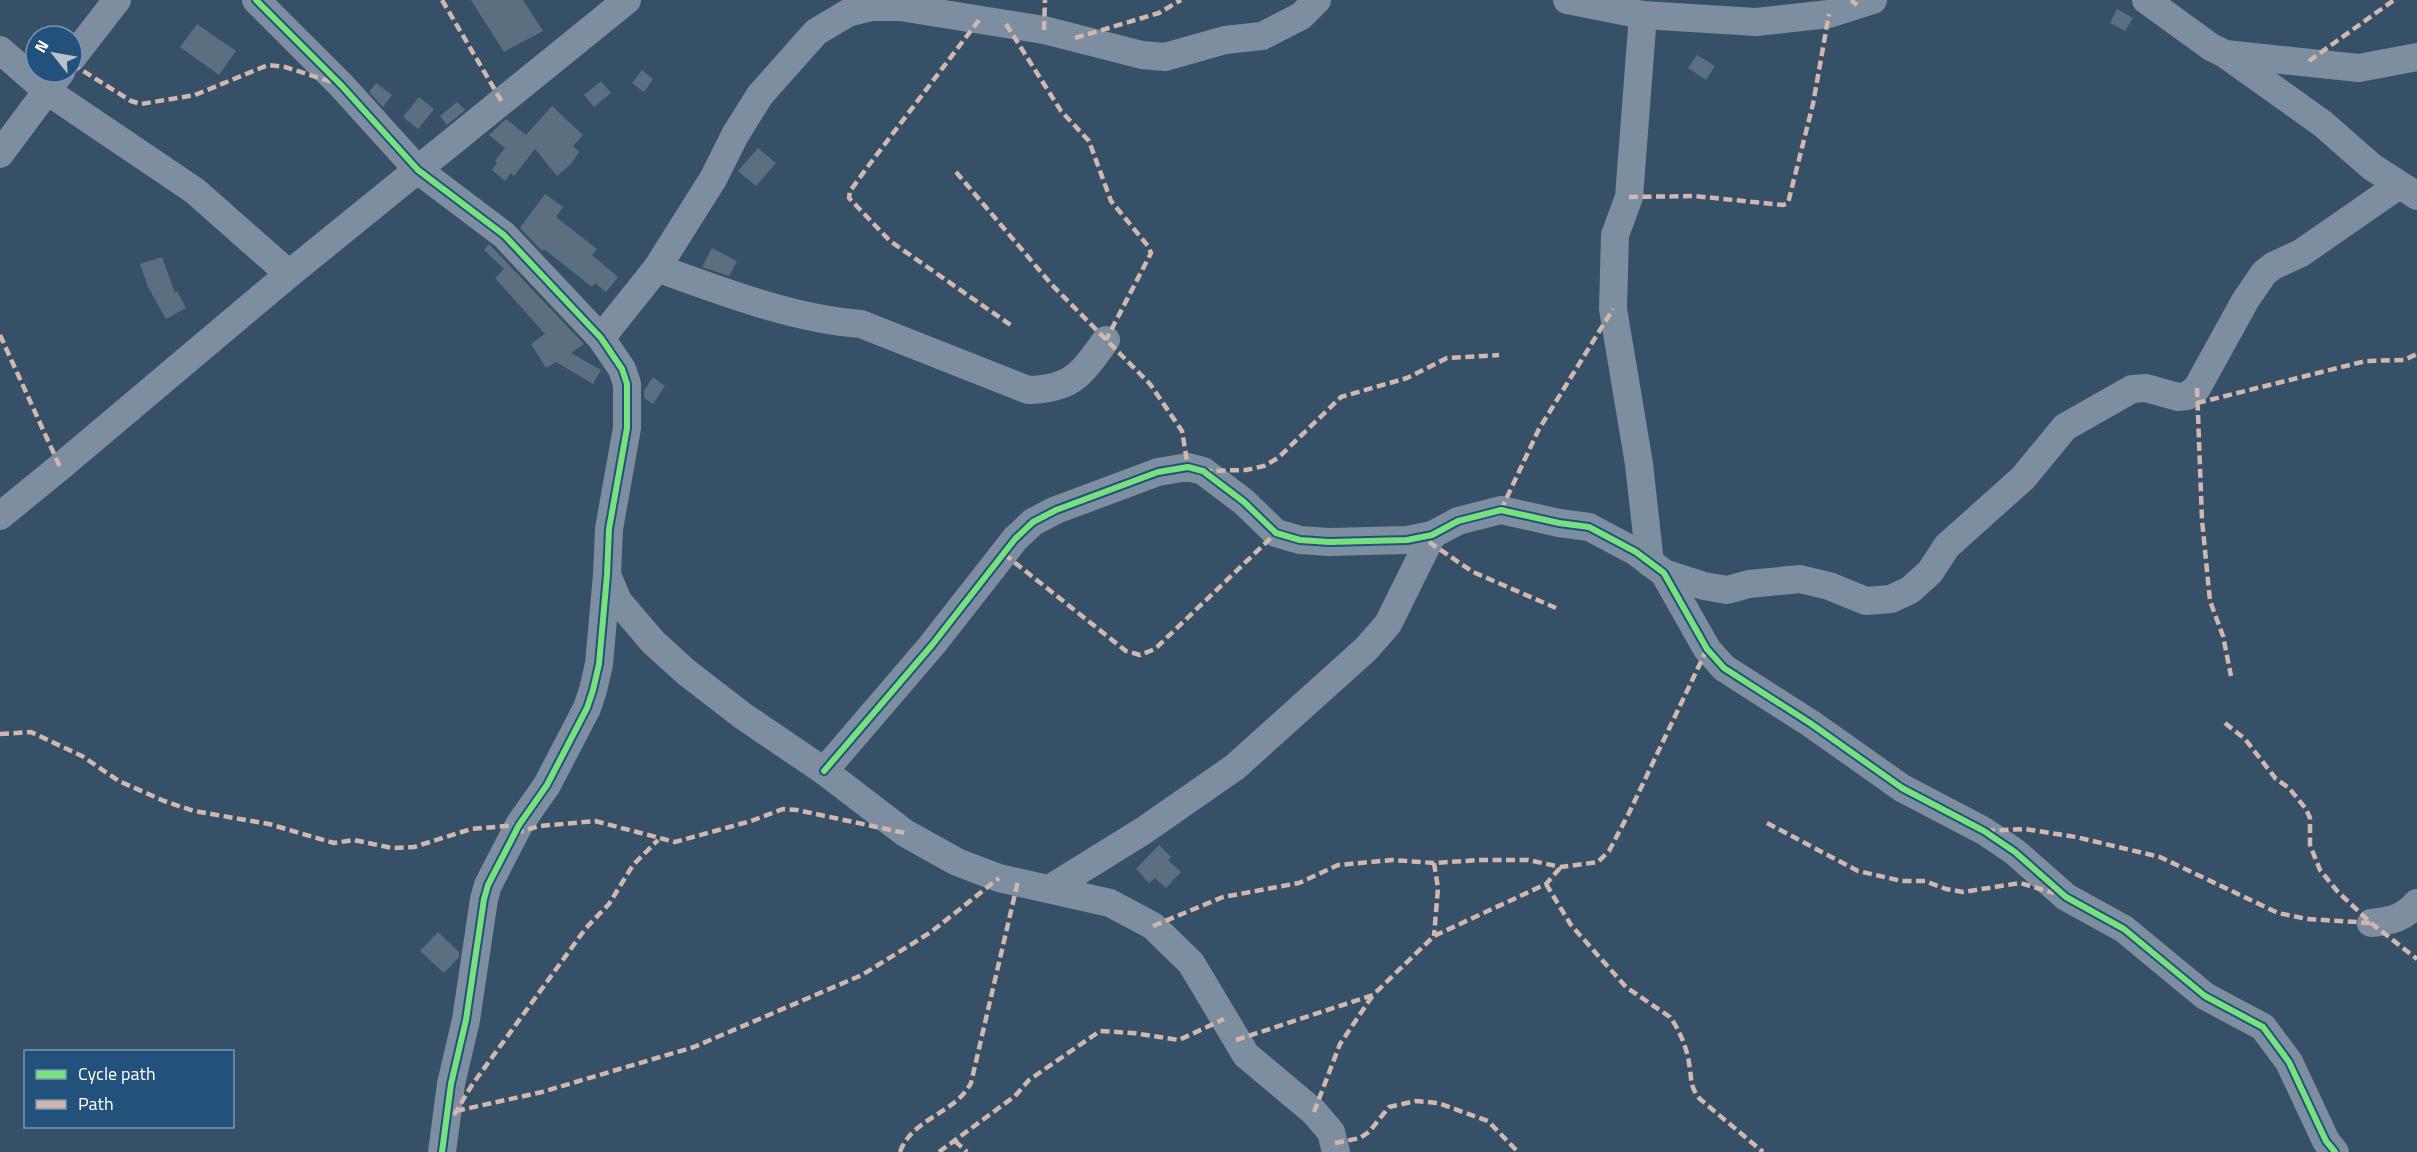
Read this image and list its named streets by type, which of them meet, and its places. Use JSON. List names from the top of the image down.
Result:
{
  "legend": ["Cycle path", "Path"],
  "north": "top left"
}
